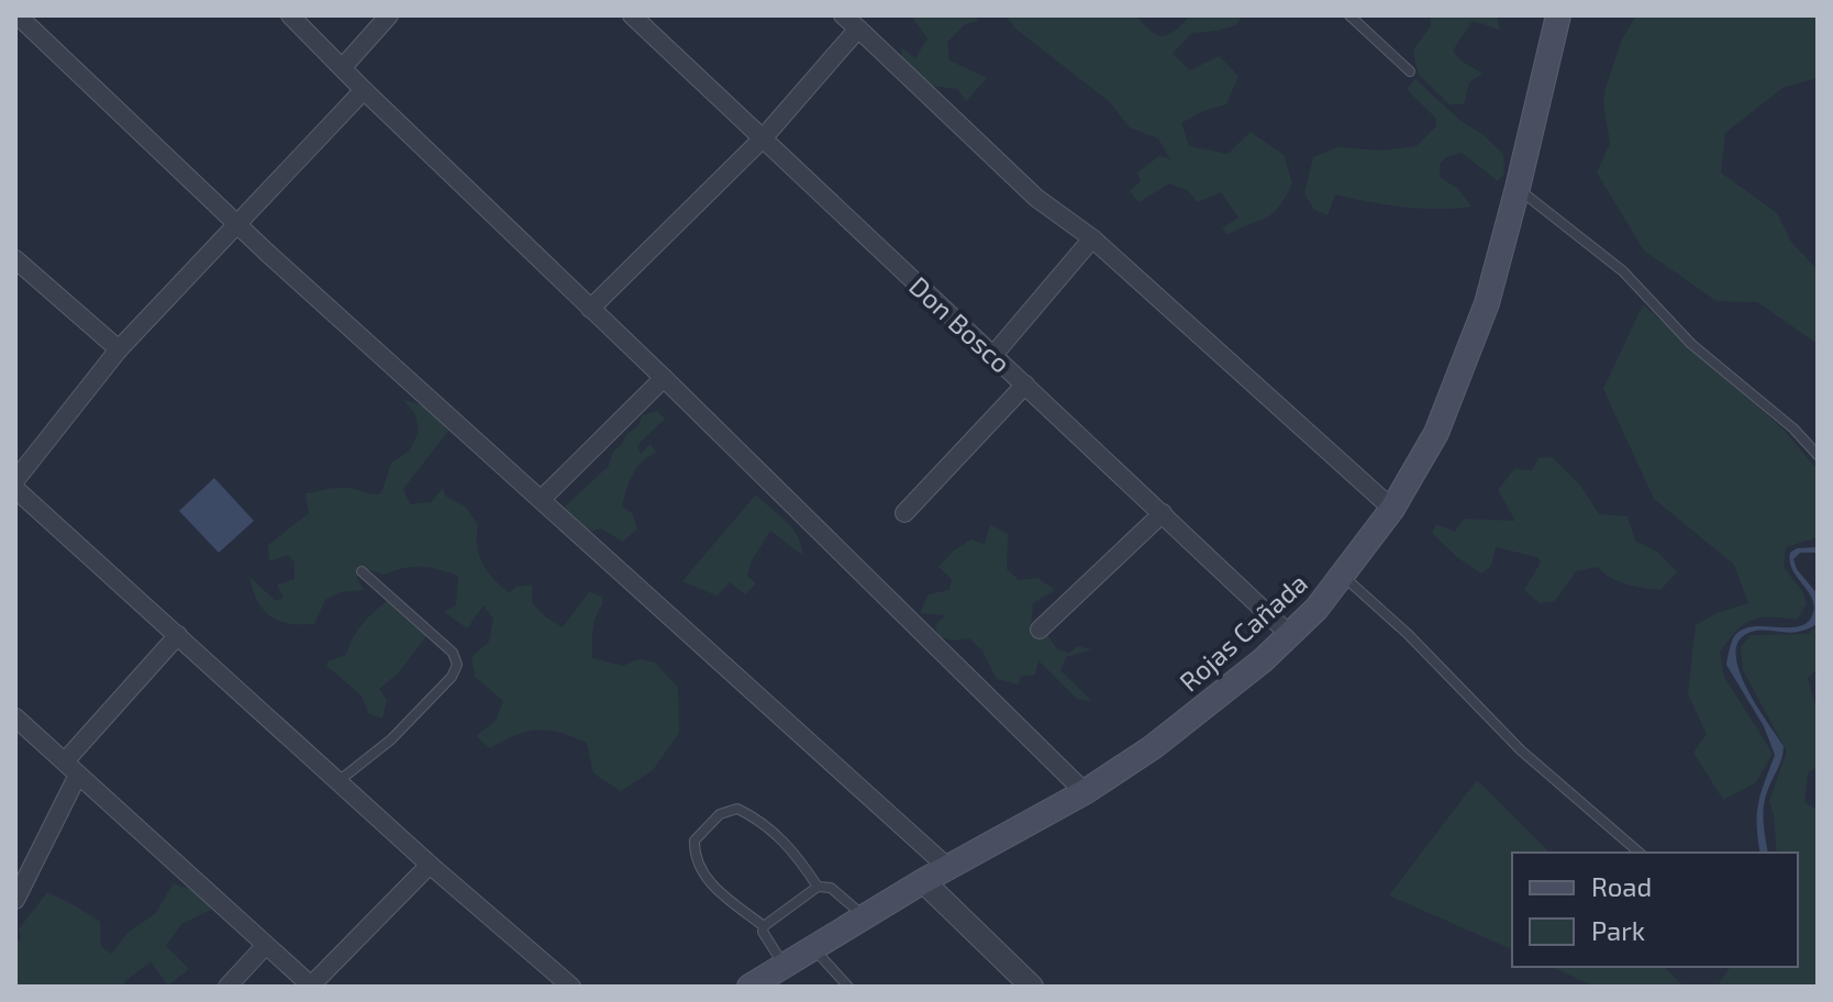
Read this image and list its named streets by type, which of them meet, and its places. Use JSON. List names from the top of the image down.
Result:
{
  "streets": {
    "main road": ["Rojas Cañada"],
    "street": ["Don Bosco"]
  },
  "crossings": [
    ["Don Bosco", "Rojas Cañada"]
  ],
  "legend": ["Road", "Park"]
}
